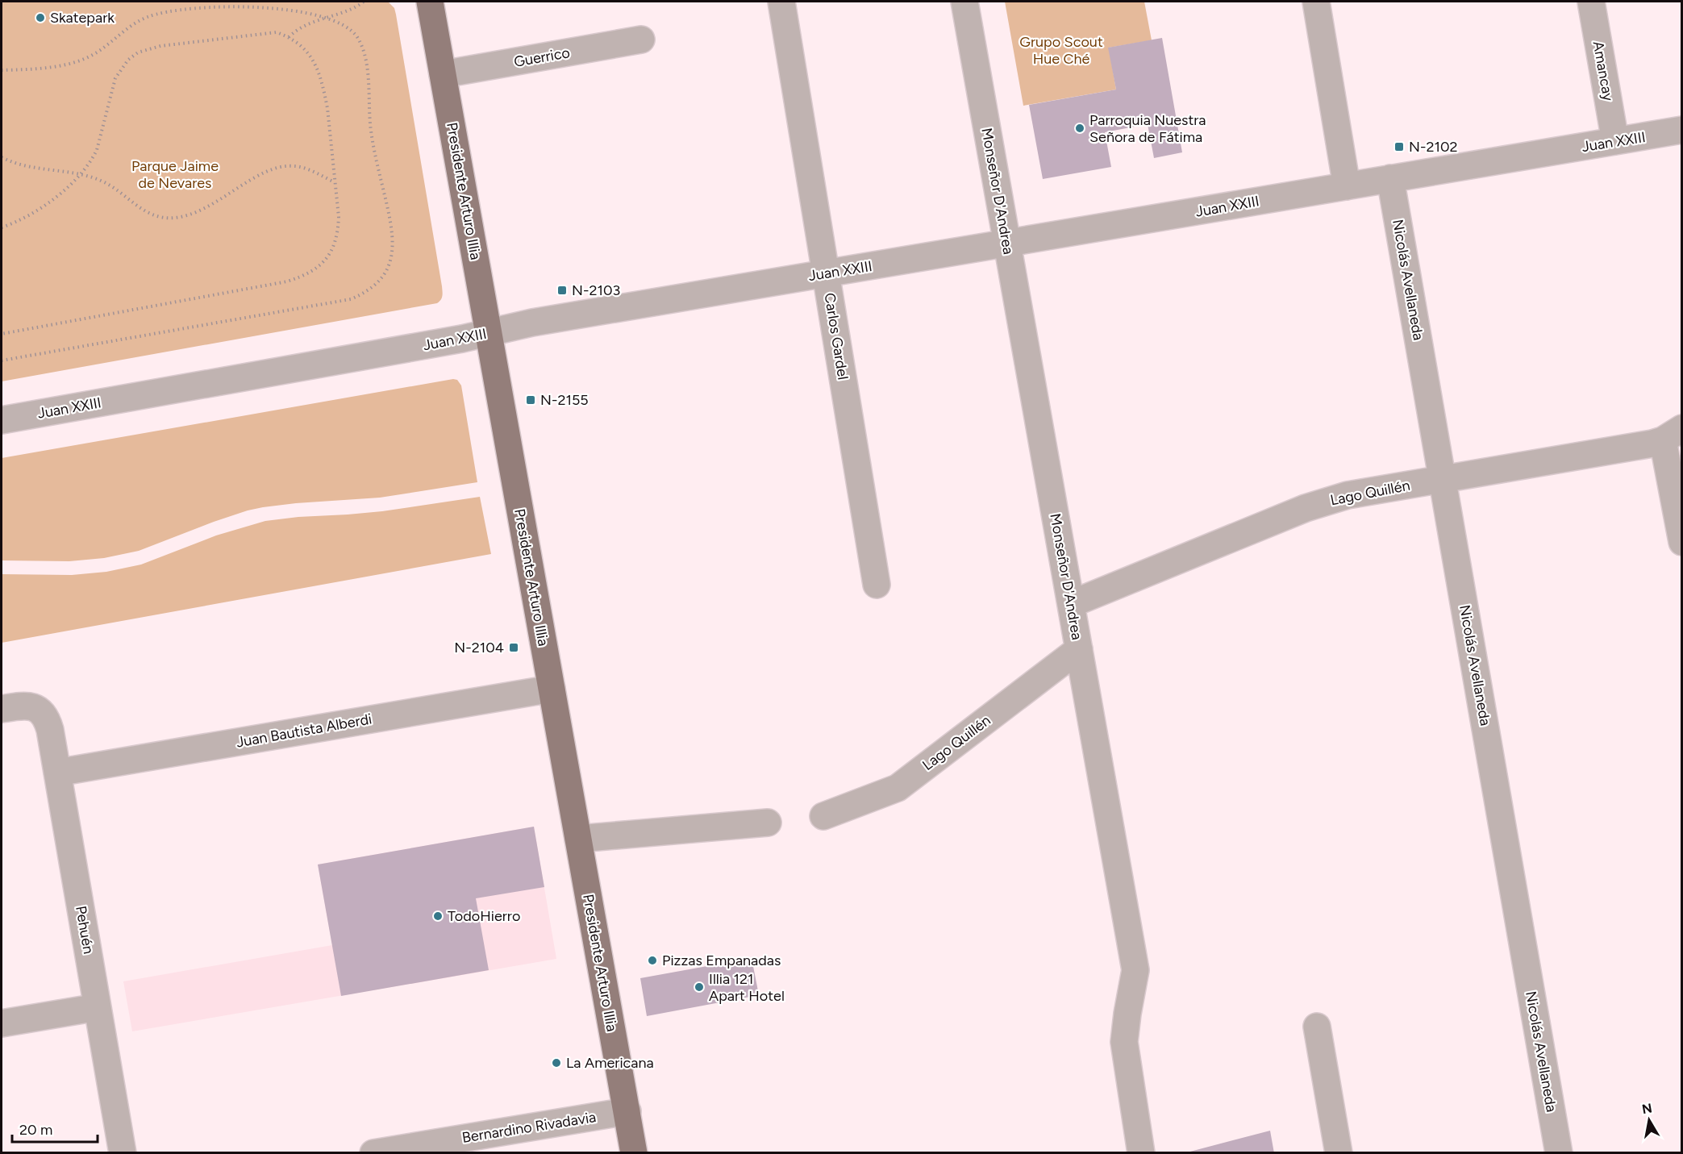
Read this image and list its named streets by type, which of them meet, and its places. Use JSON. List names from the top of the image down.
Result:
{
  "streets": {
    "main road": ["Presidente Arturo Illia"],
    "street": [
      "Guerrico",
      "Amancay",
      "Juan XXIII",
      "Monseñor D'Andrea",
      "Nicolás Avellaneda",
      "Carlos Gardel",
      "Lago Quillén",
      "Juan Bautista Alberdi",
      "Pehuén",
      "Bernardino Rivadavia"
    ]
  },
  "crossings": [
    ["Guerrico", "Presidente Arturo Illia"],
    ["Amancay", "Juan XXIII"],
    ["Juan XXIII", "Presidente Arturo Illia"],
    ["Juan XXIII", "Monseñor D'Andrea"],
    ["Juan XXIII", "Nicolás Avellaneda"],
    ["Juan XXIII", "Carlos Gardel"],
    ["Presidente Arturo Illia", "Juan Bautista Alberdi"],
    ["Presidente Arturo Illia", "Bernardino Rivadavia"],
    ["Monseñor D'Andrea", "Lago Quillén"],
    ["Nicolás Avellaneda", "Lago Quillén"],
    ["Juan Bautista Alberdi", "Pehuén"]
  ],
  "parks": ["Grupo Scout Hue Ché", "Parque Jaime de Nevares"],
  "places": {
    "other": [
      "Skatepark",
      "Parroquia Nuestra Señora de Fátima",
      "TodoHierro",
      "Pizzas Empanadas",
      "Illia 121 Apart Hotel",
      "La Americana"
    ],
    "transit": [
      "N-2102",
      "N-2103",
      "N-2155",
      "N-2104"
    ]
  },
  "scale_bar": "20 m",
  "north": "top"
}
